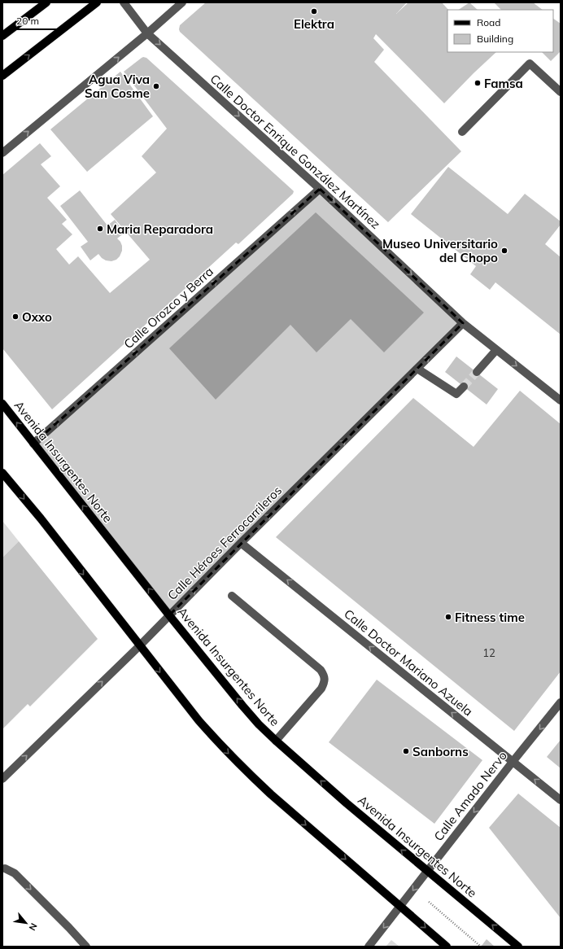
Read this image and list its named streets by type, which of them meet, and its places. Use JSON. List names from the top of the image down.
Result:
{
  "streets": {
    "main road": ["Avenida Insurgentes Norte"],
    "street": [
      "Calle Doctor Enrique González Martínez",
      "Calle Orozco y Berra",
      "Calle Héroes Ferrocarrileros",
      "Calle Doctor Mariano Azuela",
      "Calle Amado Nervo"
    ]
  },
  "crossings": [
    ["Calle Doctor Enrique González Martínez", "Calle Orozco y Berra"],
    ["Calle Doctor Enrique González Martínez", "Calle Héroes Ferrocarrileros"],
    ["Calle Orozco y Berra", "Avenida Insurgentes Norte"],
    ["Avenida Insurgentes Norte", "Calle Héroes Ferrocarrileros"],
    ["Avenida Insurgentes Norte", "Calle Amado Nervo"],
    ["Calle Héroes Ferrocarrileros", "Calle Doctor Mariano Azuela"],
    ["Calle Doctor Mariano Azuela", "Calle Amado Nervo"]
  ],
  "one_way": [
    "Calle Doctor Enrique González Martínez",
    "Calle Orozco y Berra",
    "Calle Héroes Ferrocarrileros",
    "Calle Doctor Mariano Azuela",
    "Calle Amado Nervo"
  ],
  "places": [
    "Elektra",
    "Famsa",
    "Agua Viva San Cosme",
    "Maria Reparadora",
    "Museo Universitario del Chopo",
    "Oxxo",
    "Fitness time",
    "Sanborns"
  ],
  "house_numbers": ["12"],
  "legend": ["Road", "Building"],
  "scale_bar": "20 m",
  "north": "bottom right"
}
